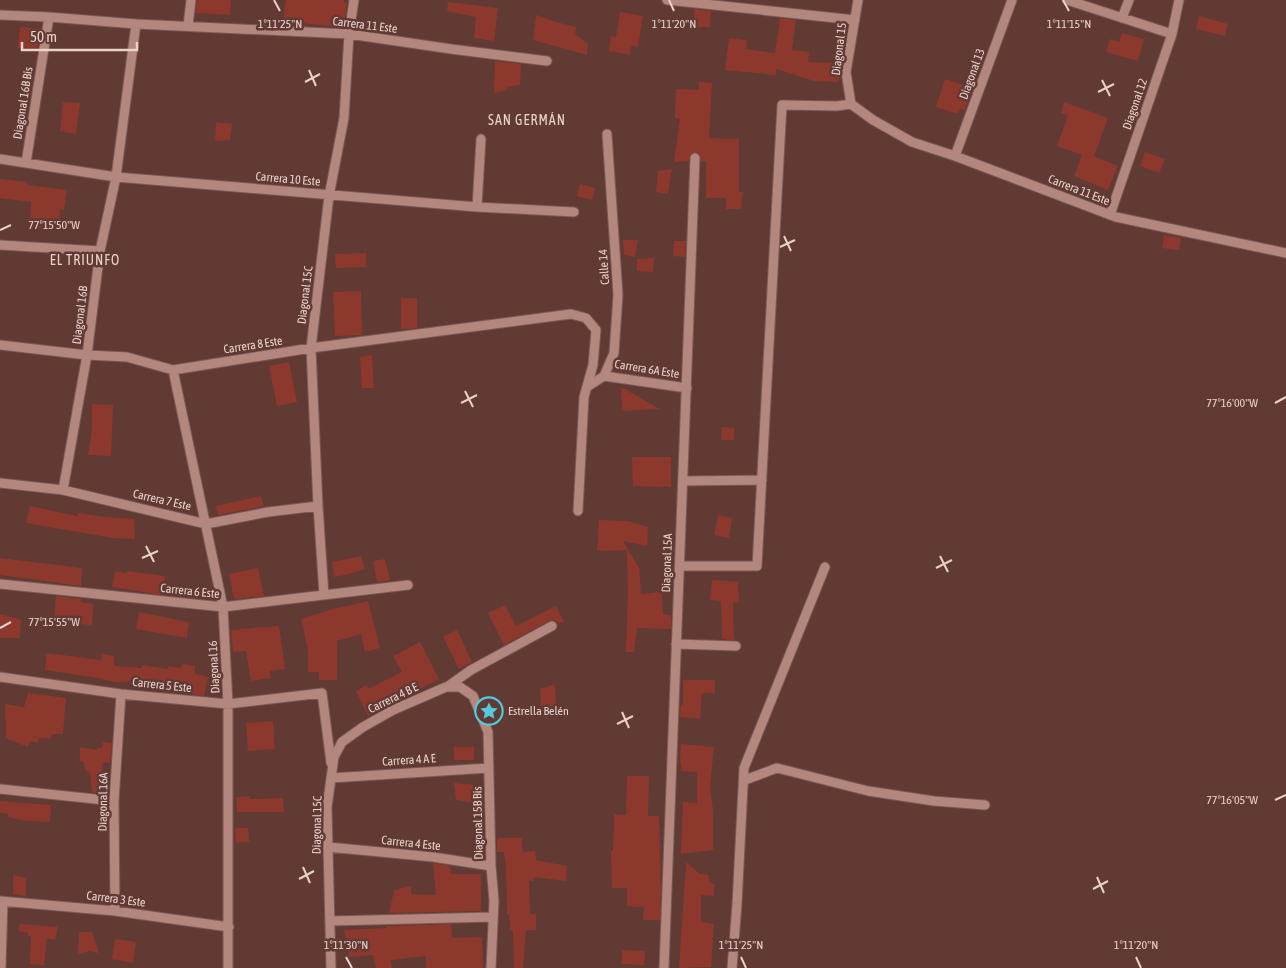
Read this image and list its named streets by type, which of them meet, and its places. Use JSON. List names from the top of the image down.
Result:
{
  "streets": {
    "street": [
      "Carrera 11 Este",
      "Diagonal 15",
      "Diagonal 13",
      "Diagonal 16B Bis",
      "Diagonal 12",
      "Carrera 10 Este",
      "Calle 14",
      "Diagonal 15C",
      "Diagonal 16B",
      "Carrera 8 Este",
      "Carrera 6A Este",
      "Carrera 7 Este",
      "Diagonal 15A",
      "Carrera 6 Este",
      "Diagonal 16",
      "Carrera 5 Este",
      "Carrera 4 B E",
      "Carrera 4 A E",
      "Diagonal 16A",
      "Diagonal 15B Bis",
      "Carrera 4 Este",
      "Carrera 3 Este"
    ]
  },
  "crossings": [
    ["Carrera 11 Este", "Diagonal 15"],
    ["Carrera 11 Este", "Diagonal 13"],
    ["Carrera 11 Este", "Diagonal 16B Bis"],
    ["Carrera 11 Este", "Diagonal 12"],
    ["Carrera 11 Este", "Diagonal 15C"],
    ["Carrera 11 Este", "Diagonal 16B"],
    ["Diagonal 16B Bis", "Carrera 10 Este"],
    ["Carrera 10 Este", "Diagonal 15C"],
    ["Carrera 10 Este", "Diagonal 16B"],
    ["Calle 14", "Carrera 6A Este"],
    ["Diagonal 15C", "Carrera 8 Este"],
    ["Diagonal 15C", "Carrera 7 Este"],
    ["Diagonal 15C", "Carrera 6 Este"],
    ["Diagonal 15C", "Carrera 5 Este"],
    ["Diagonal 15C", "Carrera 4 B E"],
    ["Diagonal 15C", "Carrera 4 A E"],
    ["Diagonal 15C", "Carrera 4 Este"],
    ["Diagonal 16B", "Carrera 8 Este"],
    ["Diagonal 16B", "Carrera 7 Este"],
    ["Carrera 8 Este", "Diagonal 16"],
    ["Carrera 6A Este", "Diagonal 15A"],
    ["Carrera 7 Este", "Diagonal 16"],
    ["Carrera 6 Este", "Diagonal 16"],
    ["Diagonal 16", "Carrera 5 Este"],
    ["Diagonal 16", "Carrera 3 Este"],
    ["Carrera 5 Este", "Diagonal 16A"],
    ["Carrera 4 B E", "Diagonal 15B Bis"],
    ["Carrera 4 A E", "Diagonal 15B Bis"],
    ["Diagonal 16A", "Carrera 3 Este"],
    ["Diagonal 15B Bis", "Carrera 4 Este"]
  ],
  "districts": ["SAN GERMÁN", "EL TRIUNFO"],
  "places": {
    "place": ["Estrella Belén"]
  },
  "scale_bar": "50 m",
  "coordinates": [
    "1°11'25\"N",
    "1°11'20\"N",
    "1°11'15\"N",
    "77°15'50\"W",
    "77°16'00\"W",
    "77°15'55\"W",
    "77°16'05\"W",
    "1°11'30\"N"
  ]
}
